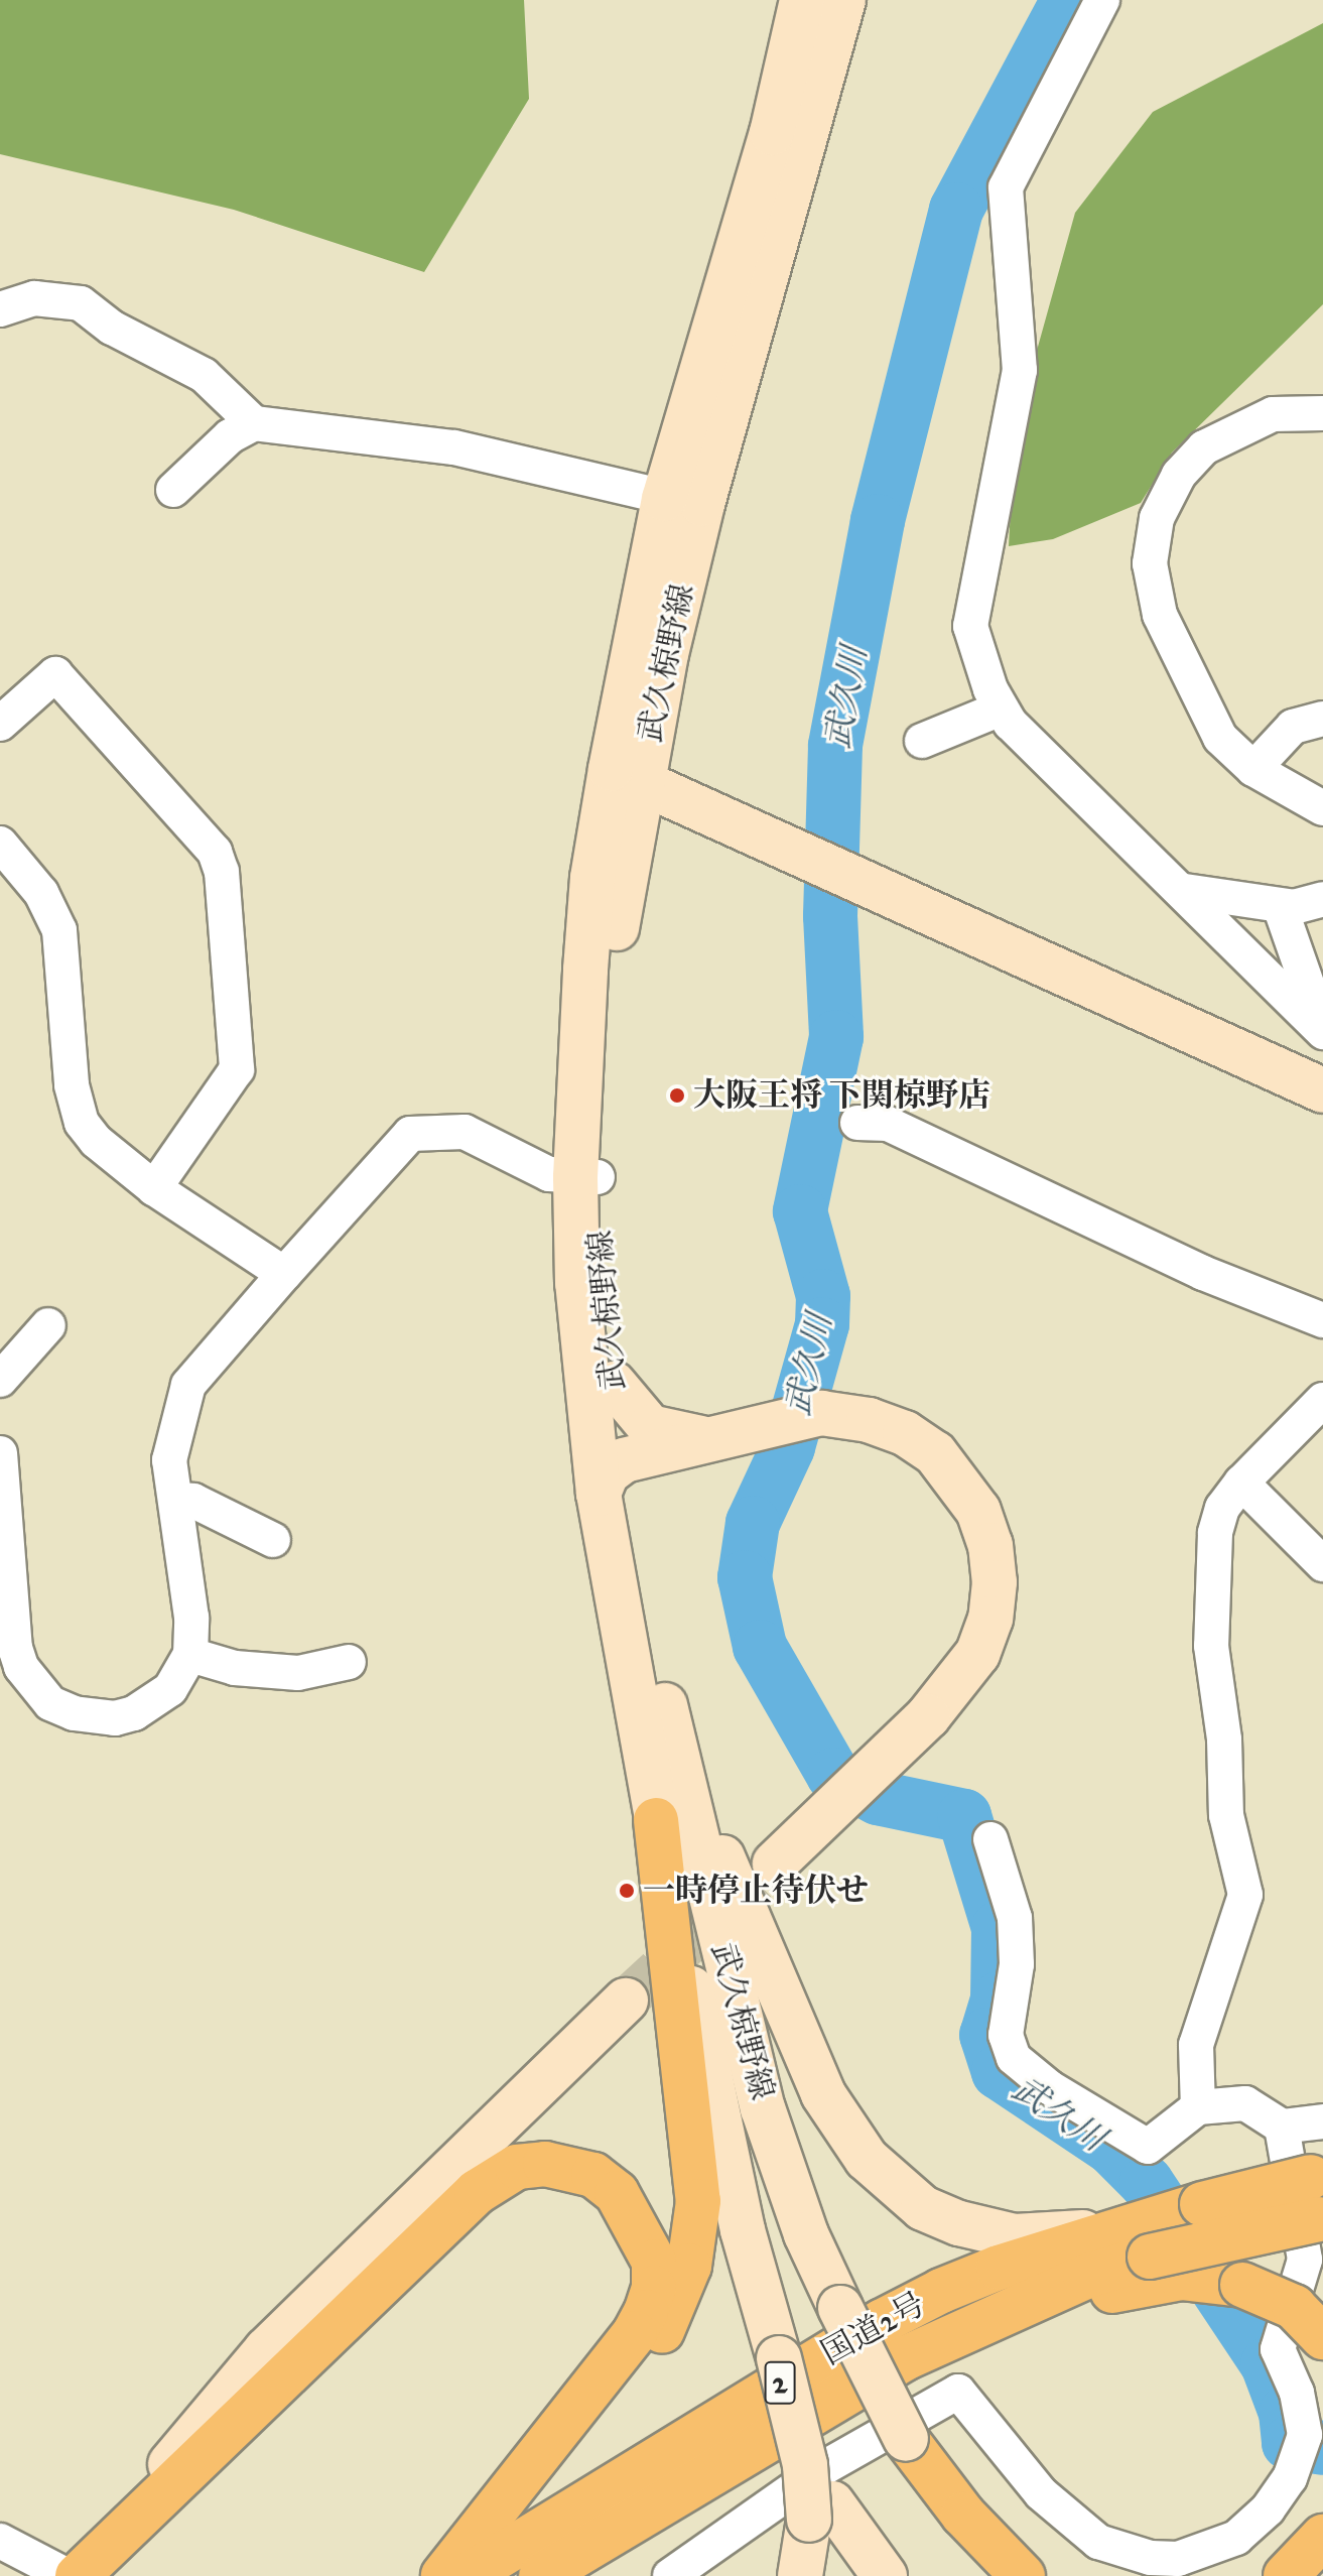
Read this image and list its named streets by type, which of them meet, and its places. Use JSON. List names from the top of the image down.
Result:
{
  "streets": {
    "highway": ["国道2号", "2"],
    "main road": ["武久椋野線"]
  },
  "water": ["武久川"],
  "places": ["大阪王将 下関椋野店", "一時停止待伏せ"]
}
